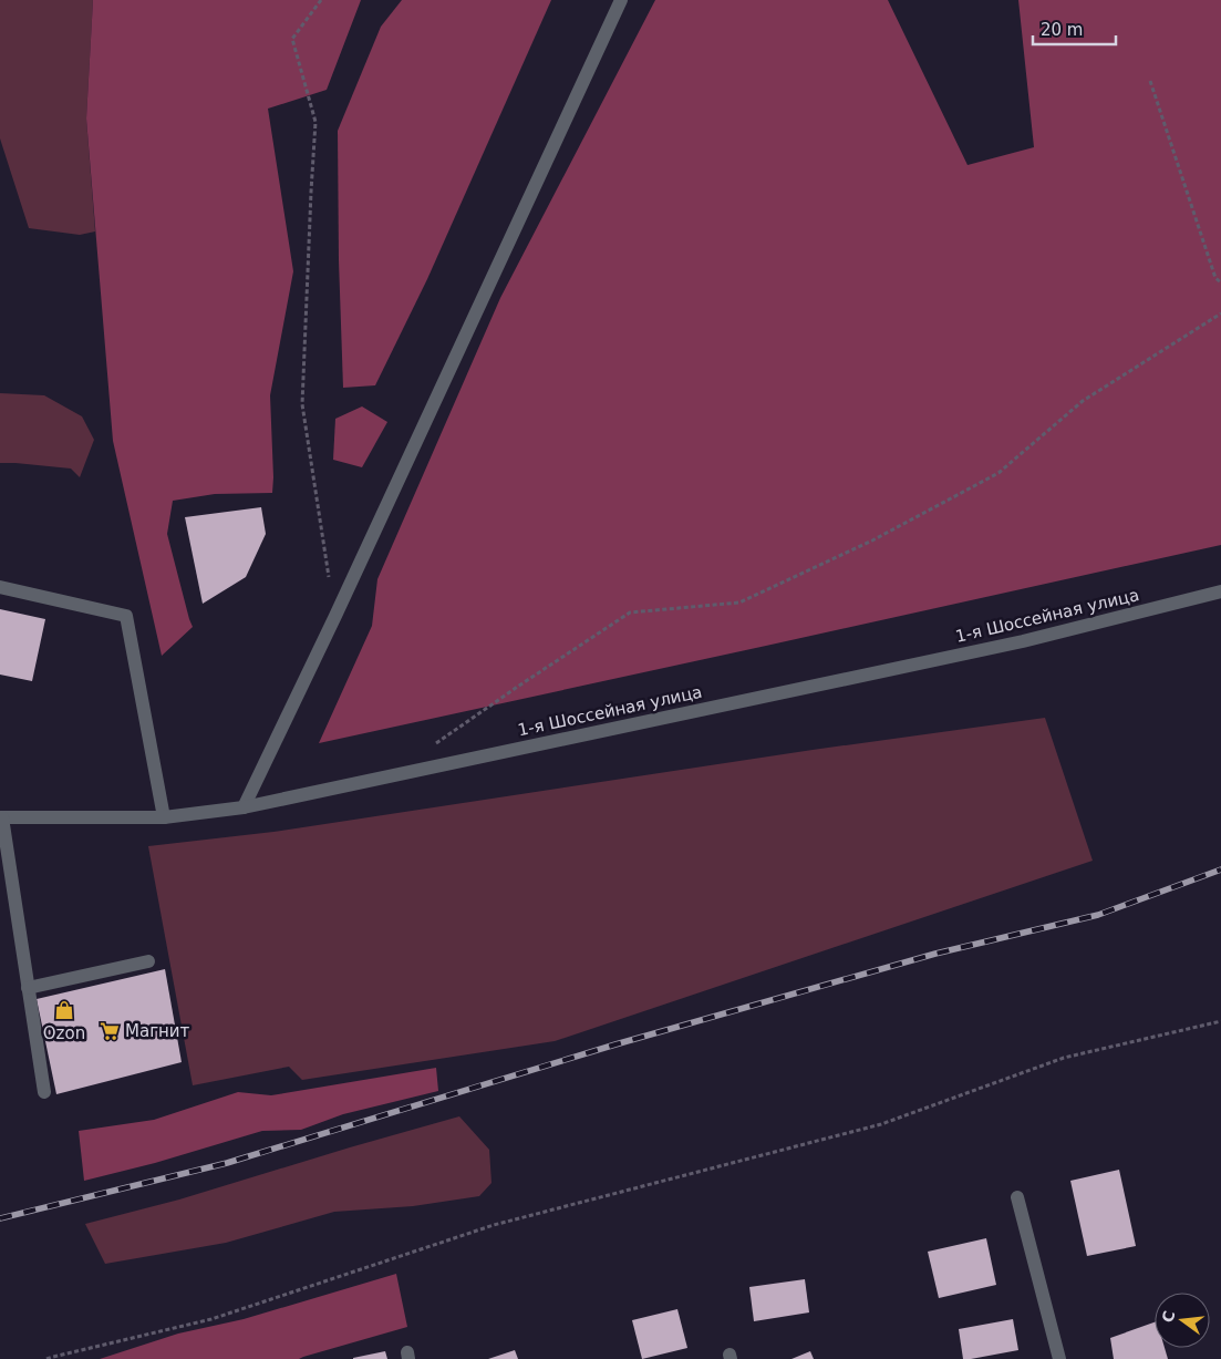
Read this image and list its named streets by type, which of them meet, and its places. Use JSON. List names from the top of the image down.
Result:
{
  "streets": {
    "street": ["1-я Шоссейная улица"]
  },
  "places": {
    "shop": ["Ozon"],
    "supermarket": ["Магнит"]
  },
  "scale_bar": "20 m",
  "north": "left"
}
